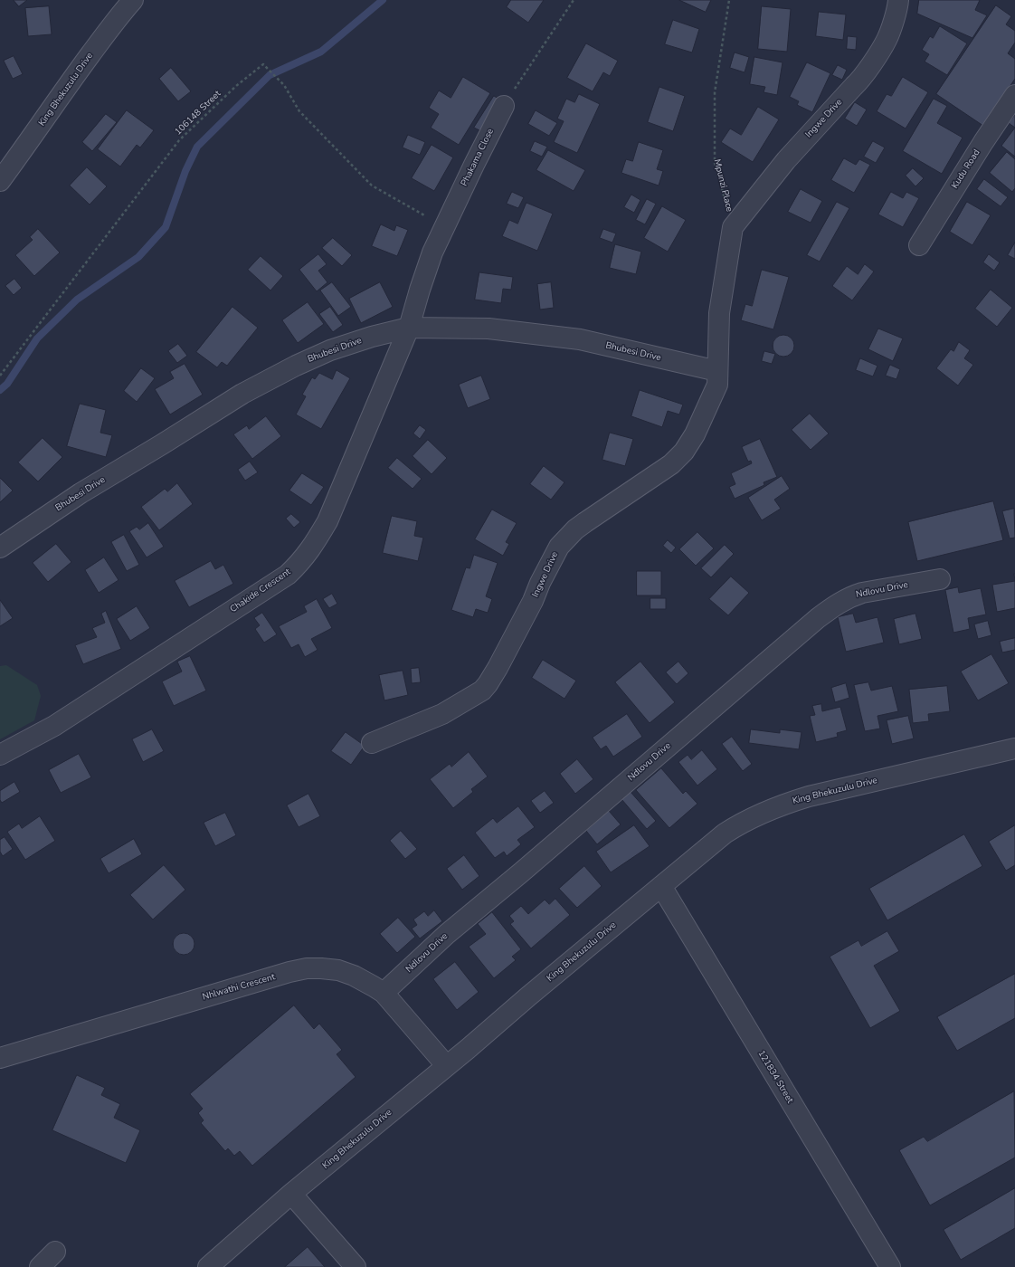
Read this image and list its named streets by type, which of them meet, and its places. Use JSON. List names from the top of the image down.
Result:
{
  "streets": {
    "street": [
      "King Bhekuzulu Drive",
      "Ingwe Drive",
      "Phakama Close",
      "Kudu Road",
      "Bhubesi Drive",
      "Ndlovu Drive",
      "Chakide Crescent",
      "Nhlwathi Crescent",
      "121834 Street"
    ],
    "path": ["106148 Street", "Mpunzi Place"]
  },
  "crossings": [
    ["King Bhekuzulu Drive", "Nhlwathi Crescent"],
    ["King Bhekuzulu Drive", "121834 Street"],
    ["106148 Street", "Phakama Close"],
    ["Ingwe Drive", "Mpunzi Place"],
    ["Ingwe Drive", "Bhubesi Drive"],
    ["Phakama Close", "Bhubesi Drive"],
    ["Phakama Close", "Chakide Crescent"],
    ["Bhubesi Drive", "Chakide Crescent"],
    ["Ndlovu Drive", "Nhlwathi Crescent"]
  ]
}
